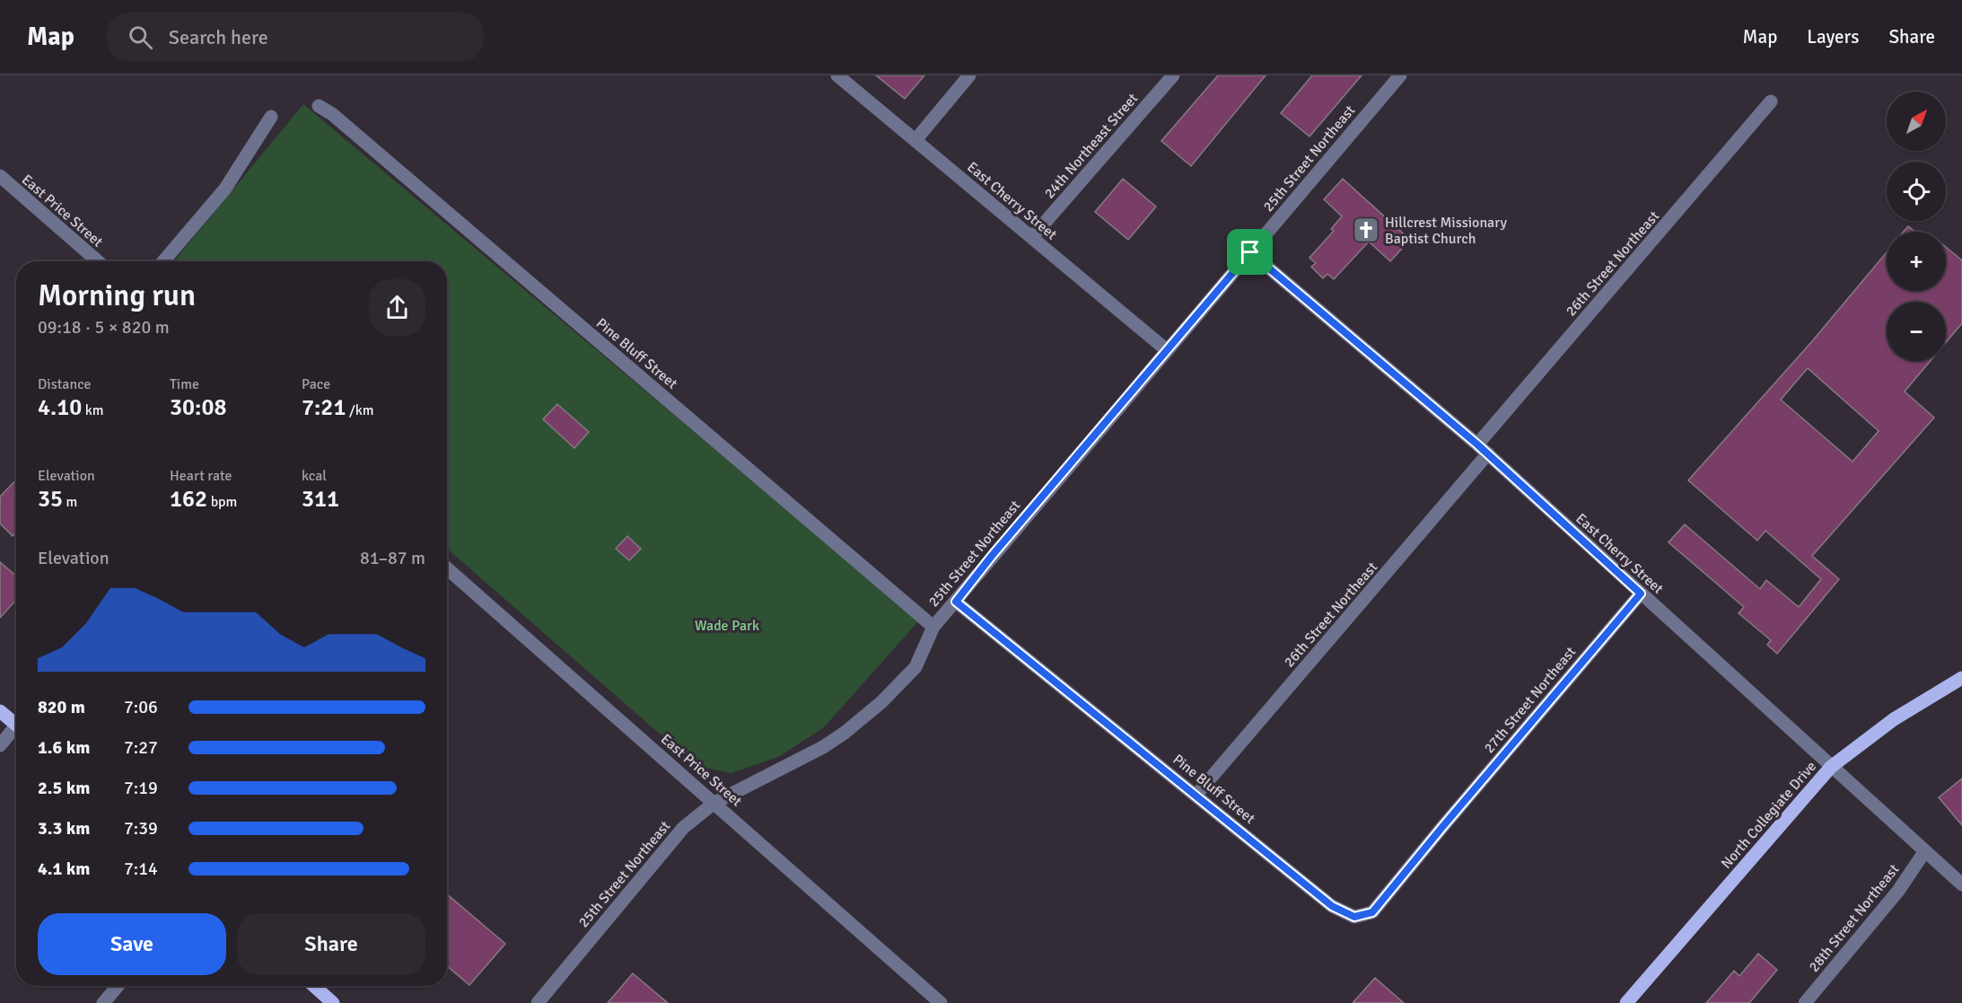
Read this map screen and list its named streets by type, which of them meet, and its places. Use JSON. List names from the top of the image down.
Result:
{
  "streets": {
    "main road": ["North Collegiate Drive"],
    "street": [
      "24th Northeast Street",
      "25th Street Northeast",
      "East Cherry Street",
      "East Price Street",
      "26th Street Northeast",
      "Pine Bluff Street",
      "27th Street Northeast",
      "28th Street Northeast"
    ]
  },
  "crossings": [
    ["24th Northeast Street", "East Cherry Street"],
    ["25th Street Northeast", "East Cherry Street"],
    ["25th Street Northeast", "East Price Street"],
    ["25th Street Northeast", "Pine Bluff Street"],
    ["East Cherry Street", "26th Street Northeast"],
    ["East Cherry Street", "27th Street Northeast"],
    ["East Cherry Street", "North Collegiate Drive"],
    ["East Cherry Street", "28th Street Northeast"],
    ["26th Street Northeast", "Pine Bluff Street"],
    ["Pine Bluff Street", "27th Street Northeast"]
  ],
  "parks": ["Wade Park"],
  "places": {
    "church": ["Hillcrest Missionary Baptist Church"]
  },
  "north": "top right",
  "page": {
    "header": "Map",
    "search": "Search here",
    "nav": ["Map", "Layers", "Share"],
    "map_buttons": ["+", "−"],
    "heading": ["Morning run", "09:18 · 5 × 820 m"],
    "stats": [
      ["Distance", "4.10 km"],
      ["Time", "30:08"],
      ["Pace", "7:21 /km"],
      ["Elevation", "35 m"],
      ["Heart rate", "162 bpm"],
      ["kcal", "311"]
    ],
    "chart": ["Elevation", "81–87 m"],
    "list": [
      {
        "name": "820 m",
        "note": "7:06"
      },
      {
        "name": "1.6 km",
        "note": "7:27"
      },
      {
        "name": "2.5 km",
        "note": "7:19"
      },
      {
        "name": "3.3 km",
        "note": "7:39"
      },
      {
        "name": "4.1 km",
        "note": "7:14"
      }
    ],
    "buttons": ["Save", "Share"]
  }
}
